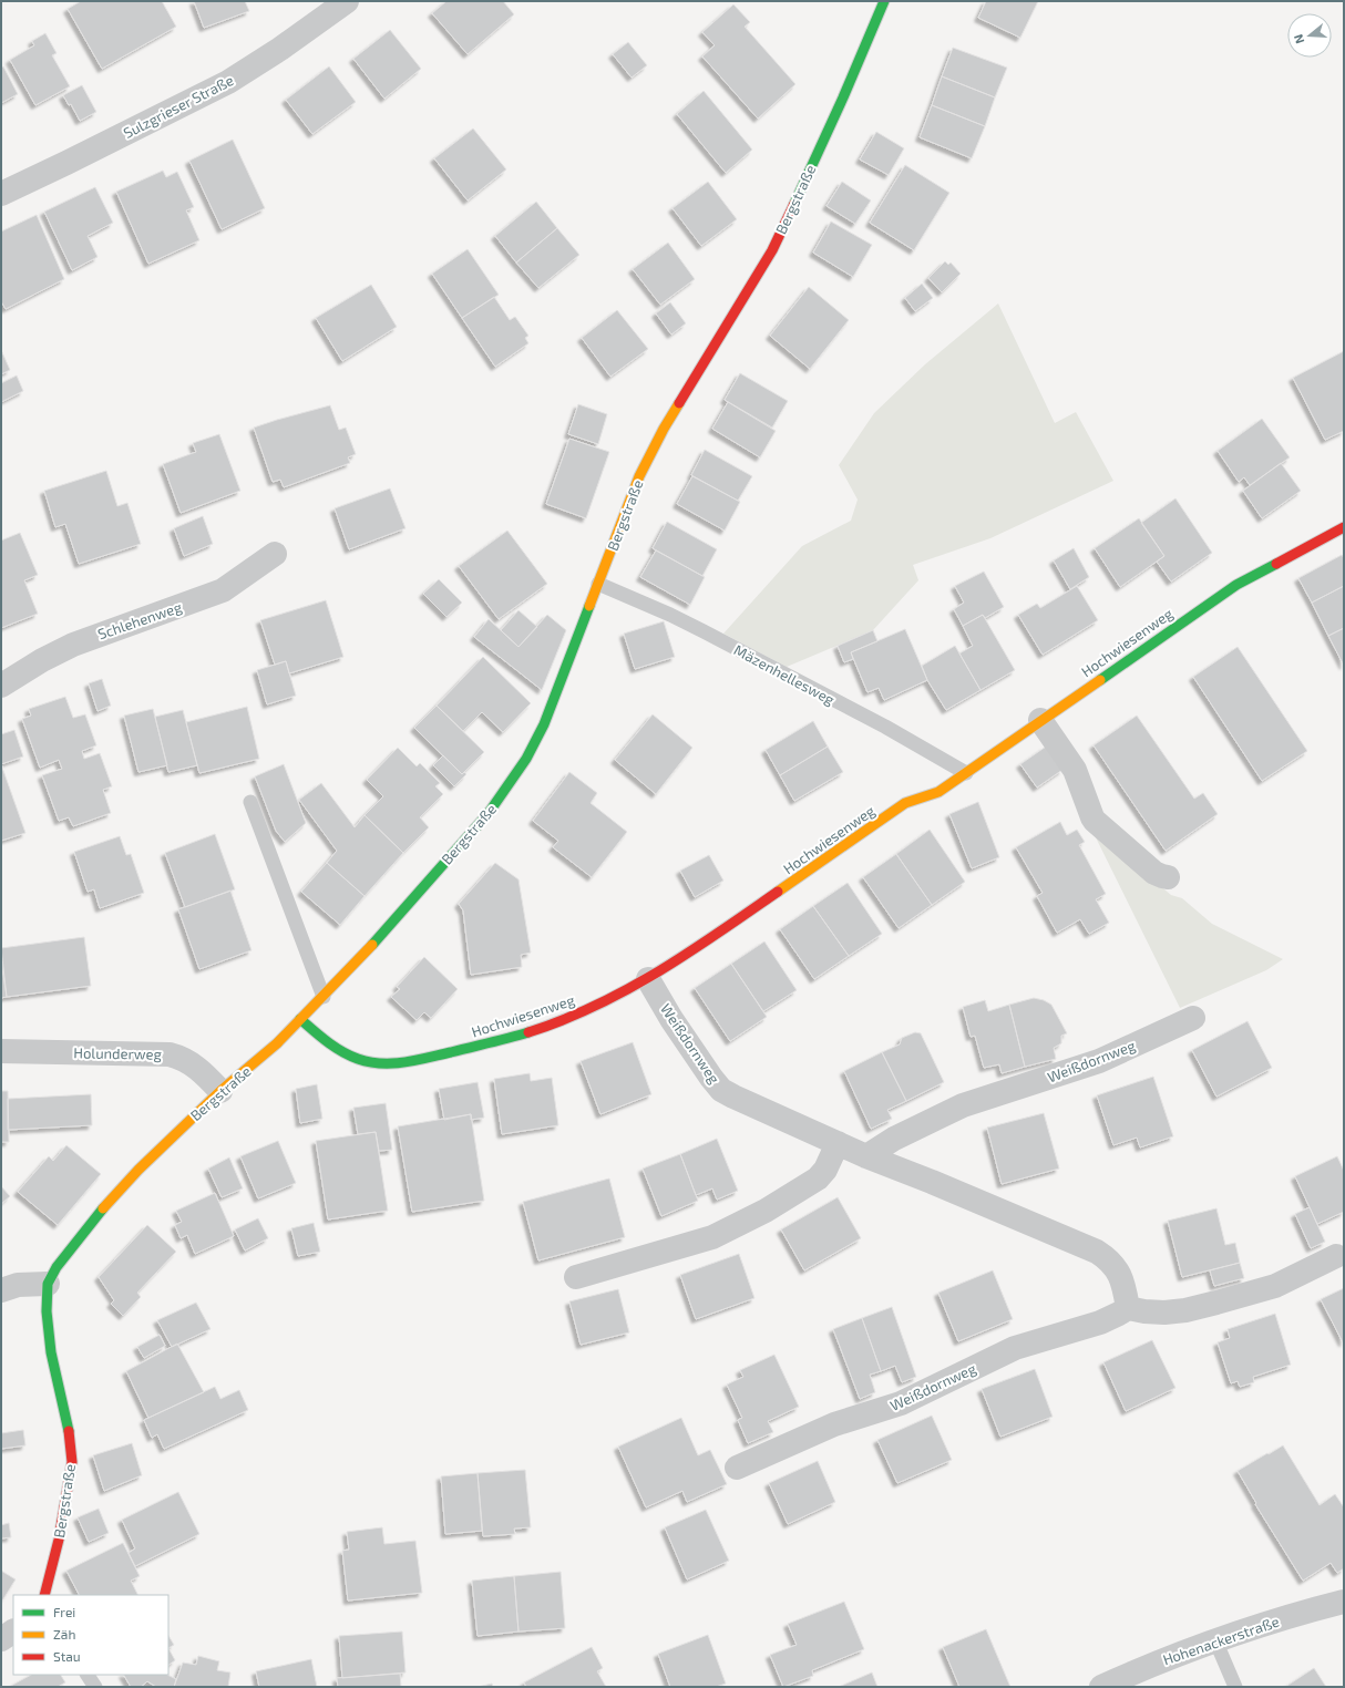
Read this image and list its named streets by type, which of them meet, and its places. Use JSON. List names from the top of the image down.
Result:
{
  "streets": {
    "street": [
      "Sulzgrieser Straße",
      "Bergstraße",
      "Schlehenweg",
      "Hochwiesenweg",
      "Weißdornweg",
      "Holunderweg",
      "Hohenackerstraße"
    ],
    "lane": ["Mäzenhellesweg"]
  },
  "crossings": [
    ["Bergstraße", "Hochwiesenweg"],
    ["Bergstraße", "Mäzenhellesweg"],
    ["Bergstraße", "Holunderweg"],
    ["Hochwiesenweg", "Mäzenhellesweg"],
    ["Hochwiesenweg", "Weißdornweg"]
  ],
  "legend": ["Frei", "Zäh", "Stau"],
  "north": "left"
}
